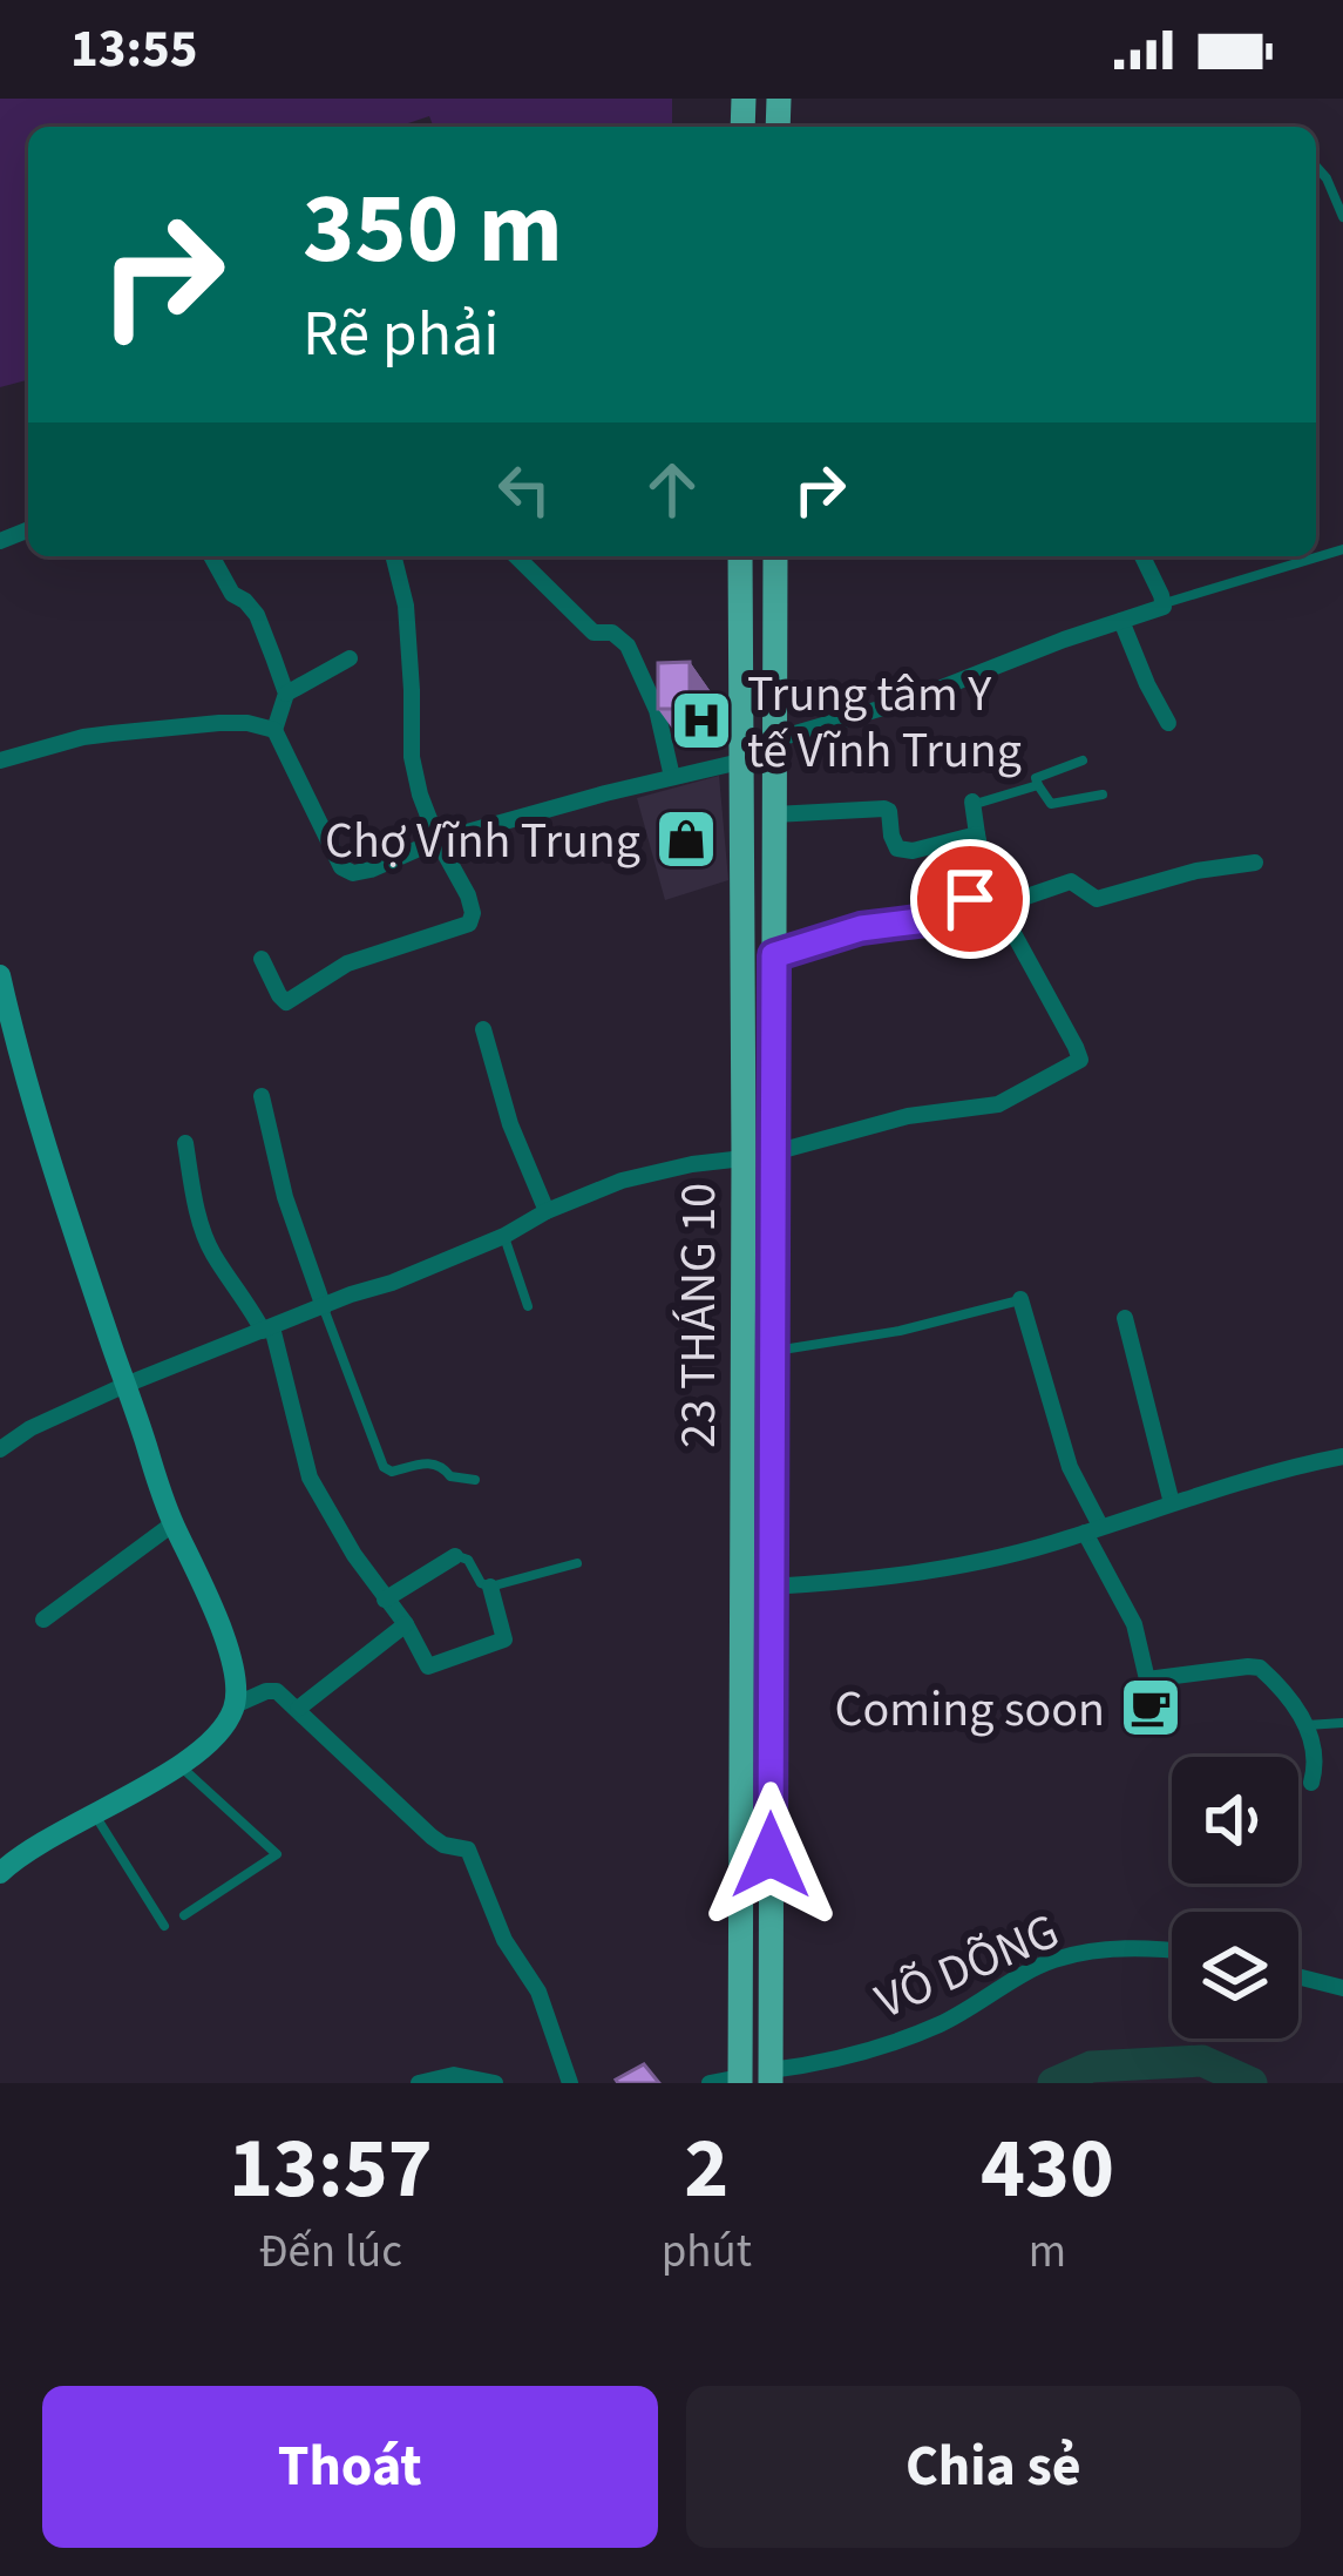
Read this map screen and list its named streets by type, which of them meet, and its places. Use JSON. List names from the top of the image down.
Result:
{
  "streets": {
    "main road": ["23 THÁNG 10"],
    "street": ["VÕ DÕNG"]
  },
  "crossings": [
    ["23 THÁNG 10", "VÕ DÕNG"]
  ],
  "places": {
    "hospital": ["Trung tâm Y tế Vĩnh Trung"],
    "shop": ["Chợ Vĩnh Trung"],
    "cafe": ["Coming soon"]
  },
  "page": {
    "status": "13:55",
    "turn": ["350 m", "Rẽ phải"],
    "eta": [
      "13:57",
      "Đến lúc",
      "2",
      "phút",
      "430",
      "m"
    ],
    "buttons": ["Thoát", "Chia sẻ"]
  }
}
